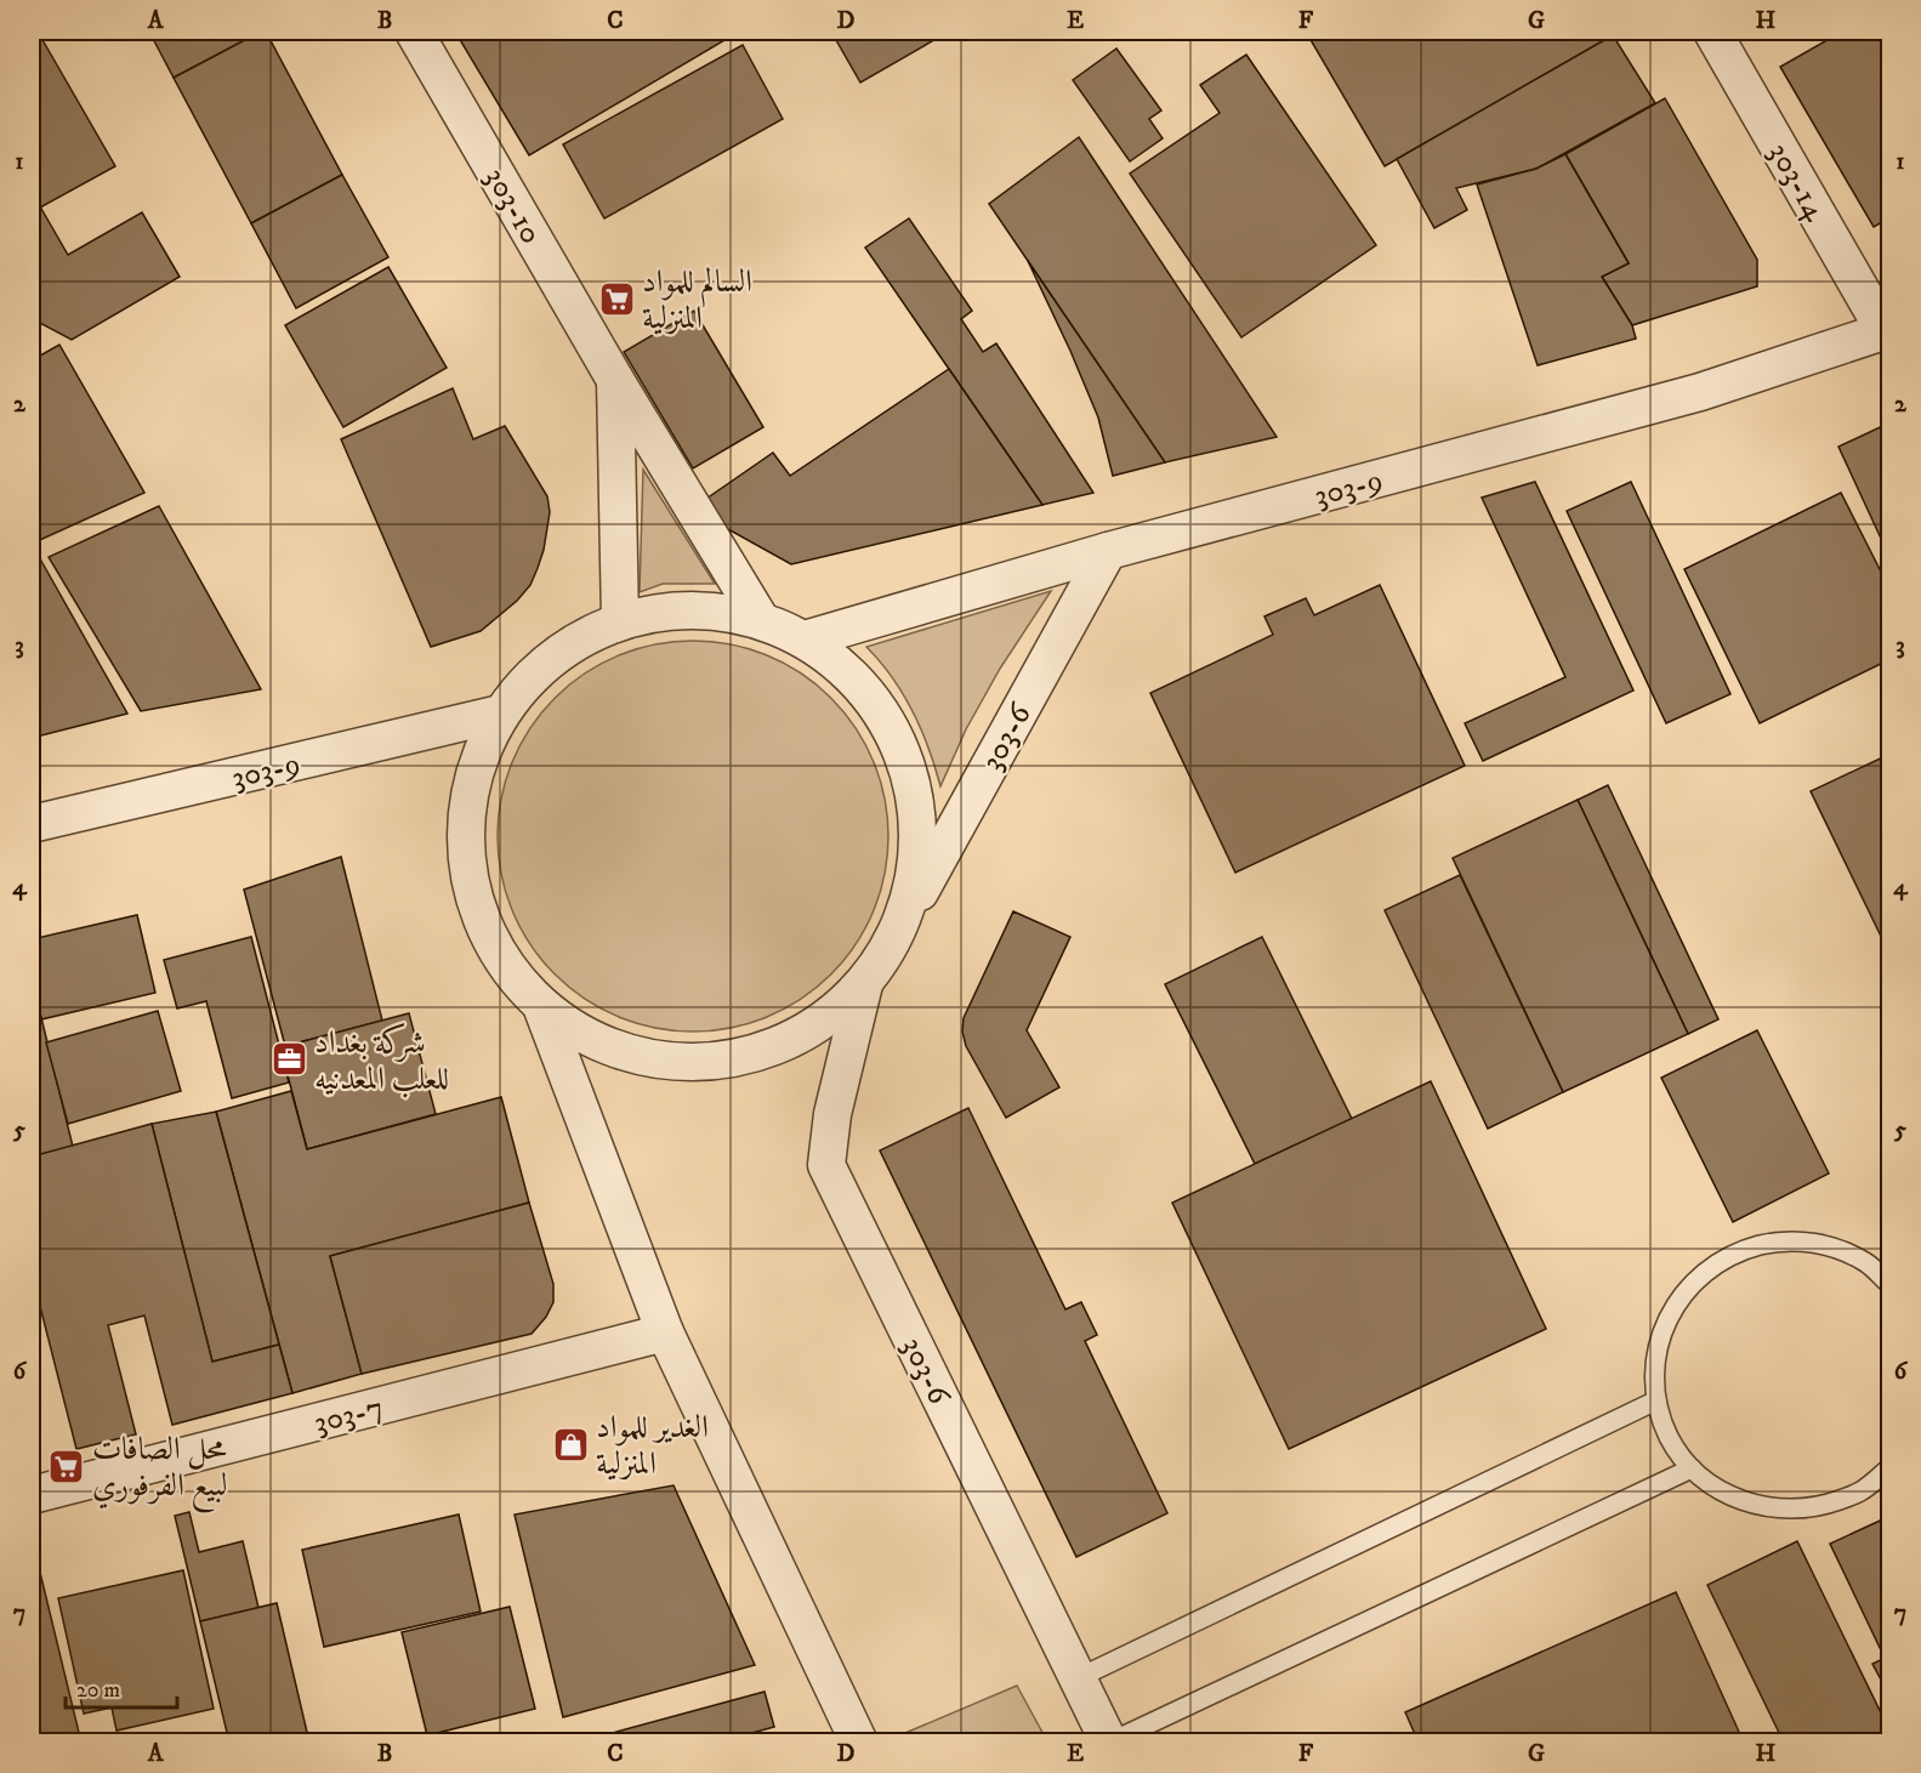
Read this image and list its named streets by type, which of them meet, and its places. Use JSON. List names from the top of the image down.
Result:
{
  "streets": {
    "street": [
      "303-14",
      "303-10",
      "303-9",
      "303-6",
      "303-7"
    ]
  },
  "crossings": [
    ["303-14", "303-9"],
    ["303-9", "303-6"]
  ],
  "places": {
    "supermarket": ["السالم للمواد المنزلية", "محل الصافات لبيع الفرفوري"],
    "office": ["شركة بغداد للعلب المعدنيه"],
    "shop": ["الغدير للمواد المنزلية"]
  },
  "scale_bar": "20 m",
  "grid": {
    "columns": [
      "A",
      "B",
      "C",
      "D",
      "E",
      "F",
      "G",
      "H"
    ],
    "rows": [
      "1",
      "2",
      "3",
      "4",
      "5",
      "6",
      "7"
    ]
  }
}
